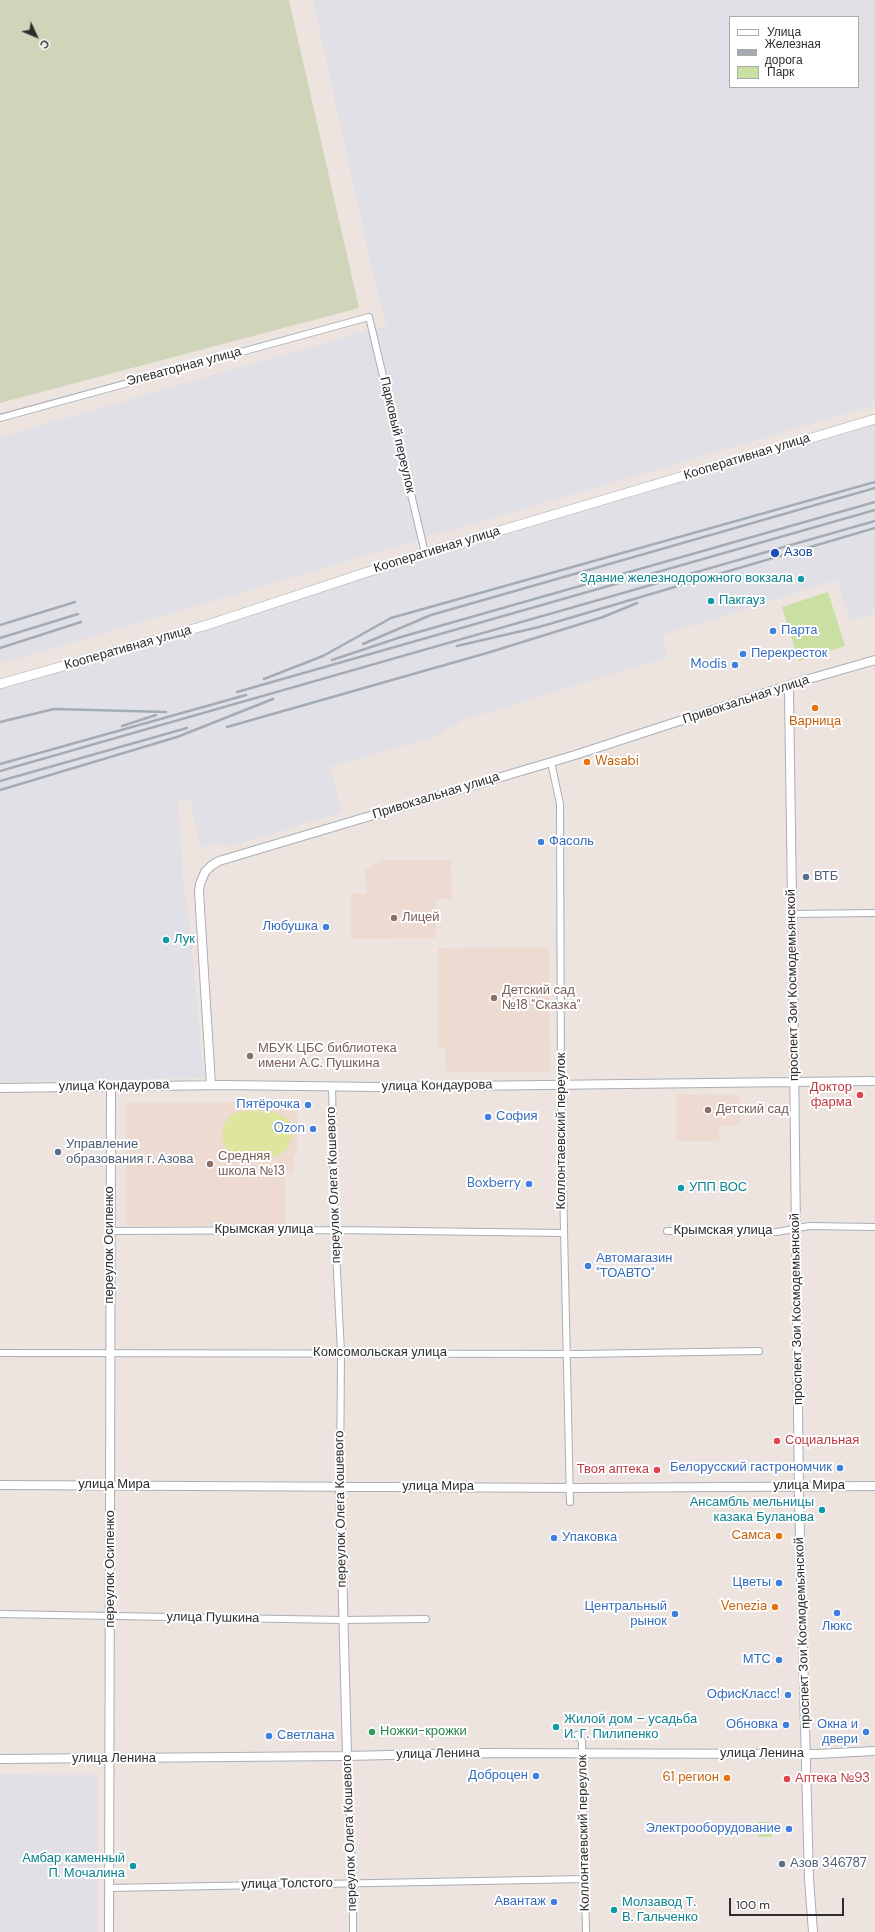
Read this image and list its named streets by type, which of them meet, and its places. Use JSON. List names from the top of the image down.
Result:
{
  "streets": {
    "main road": ["Кооперативная улица"],
    "street": [
      "Элеваторная улица",
      "Парковый переулок",
      "Привокзальная улица",
      "проспект Зои Космодемьянской",
      "улица Кондаурова",
      "Коллонтаевский переулок",
      "переулок Олега Кошевого",
      "Крымская улица",
      "переулок Осипенко",
      "Комсомольская улица",
      "улица Мира",
      "улица Пушкина",
      "улица Ленина",
      "улица Толстого"
    ]
  },
  "crossings": [
    ["Элеваторная улица", "Парковый переулок"],
    ["Парковый переулок", "Кооперативная улица"],
    ["Привокзальная улица", "проспект Зои Космодемьянской"],
    ["Привокзальная улица", "улица Кондаурова"],
    ["Привокзальная улица", "Коллонтаевский переулок"],
    ["проспект Зои Космодемьянской", "улица Кондаурова"],
    ["проспект Зои Космодемьянской", "Крымская улица"],
    ["проспект Зои Космодемьянской", "улица Мира"],
    ["проспект Зои Космодемьянской", "улица Ленина"],
    ["улица Кондаурова", "Коллонтаевский переулок"],
    ["улица Кондаурова", "переулок Олега Кошевого"],
    ["улица Кондаурова", "переулок Осипенко"],
    ["Коллонтаевский переулок", "Крымская улица"],
    ["Коллонтаевский переулок", "Комсомольская улица"],
    ["Коллонтаевский переулок", "улица Мира"],
    ["Коллонтаевский переулок", "улица Ленина"],
    ["Коллонтаевский переулок", "улица Толстого"],
    ["переулок Олега Кошевого", "Крымская улица"],
    ["переулок Олега Кошевого", "Комсомольская улица"],
    ["переулок Олега Кошевого", "улица Мира"],
    ["переулок Олега Кошевого", "улица Пушкина"],
    ["переулок Олега Кошевого", "улица Ленина"],
    ["переулок Олега Кошевого", "улица Толстого"],
    ["Крымская улица", "переулок Осипенко"],
    ["переулок Осипенко", "Комсомольская улица"],
    ["переулок Осипенко", "улица Мира"],
    ["переулок Осипенко", "улица Пушкина"],
    ["переулок Осипенко", "улица Ленина"],
    ["переулок Осипенко", "улица Толстого"]
  ],
  "places": [
    "Азов",
    "Здание железнодорожного вокзала",
    "Пакгауз",
    "Парта",
    "Перекресток",
    "Modis",
    "Варница",
    "Wasabi",
    "Фасоль",
    "ВТБ",
    "Лицей",
    "Любушка",
    "Лук",
    "Детский сад №18 \"Сказка\"",
    "МБУК ЦБС библиотека имени А.С. Пушкина",
    "Доктор фарма",
    "Пятёрочка",
    "Детский сад",
    "София",
    "Ozon",
    "Управление образования г. Азова",
    "Средняя школа №13",
    "Boxberry",
    "УПП ВОС",
    "Автомагазин \"ТОАВТО\"",
    "Социальная",
    "Белорусский гастрономчик",
    "Твоя аптека",
    "Ансамбль мельницы казака Буланова",
    "Самса",
    "Упаковка",
    "Цветы",
    "Venezia",
    "Люкс",
    "Центральный рынок",
    "МТС",
    "ОфисКласс!",
    "Обновка",
    "Жилой дом – усадьба И. Г. Пилипенко",
    "Ножки-крожки",
    "Окна и двери",
    "Светлана",
    "Доброцен",
    "61 регион",
    "Аптека №93",
    "Электрооборудование",
    "Азов 346787",
    "Амбар каменный П. Мочалина",
    "Авантаж",
    "Молзавод Т. В. Гальченко"
  ],
  "legend": ["Улица", "Железная дорога", "Парк"],
  "scale_bar": "100 m",
  "north": "bottom right"
}
